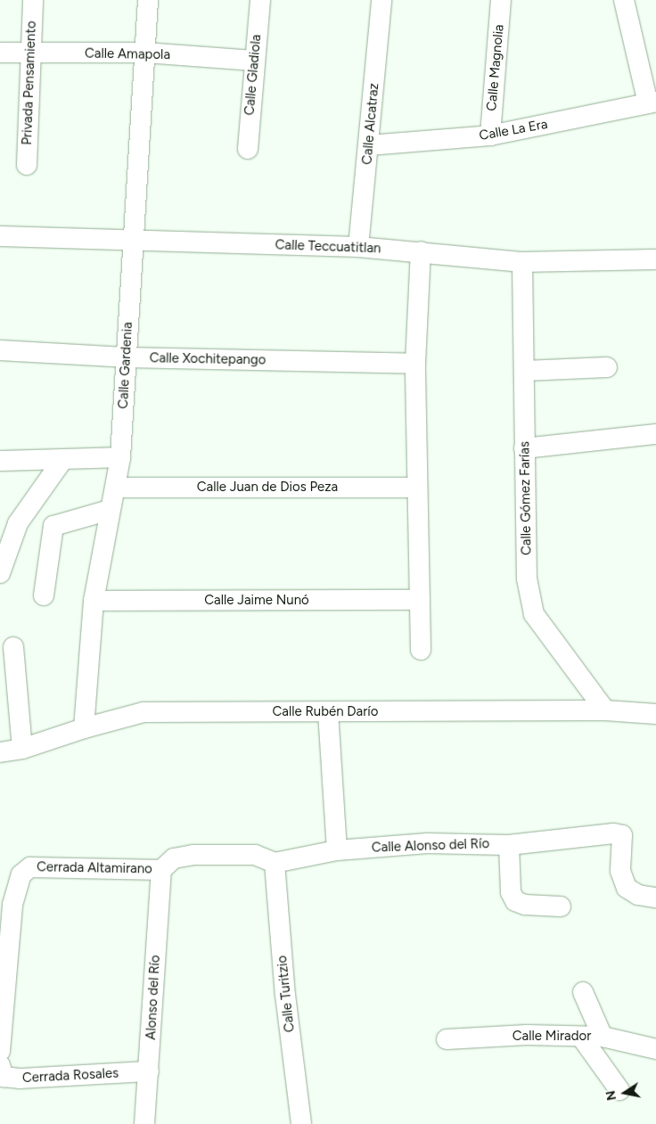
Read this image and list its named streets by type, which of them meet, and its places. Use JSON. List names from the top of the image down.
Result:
{
  "streets": {
    "street": [
      "Calle Amapola",
      "Calle Magnolia",
      "Calle Gladiola",
      "Privada Pensamiento",
      "Calle Alcatraz",
      "Calle La Era",
      "Calle Teccuatitlan",
      "Calle Xochitepango",
      "Calle Gardenia",
      "Calle Juan de Dios Peza",
      "Calle Gómez Farías",
      "Calle Jaime Nunó",
      "Calle Rubén Darío",
      "Calle Alonso del Río",
      "Cerrada Altamirano",
      "Calle Turitzio",
      "Alonso del Río",
      "Calle Mirador",
      "Cerrada Rosales"
    ]
  },
  "crossings": [
    ["Calle Amapola", "Calle Gladiola"],
    ["Calle Amapola", "Privada Pensamiento"],
    ["Calle Amapola", "Calle Gardenia"],
    ["Calle Magnolia", "Calle La Era"],
    ["Calle Alcatraz", "Calle La Era"],
    ["Calle Alcatraz", "Calle Teccuatitlan"],
    ["Calle Teccuatitlan", "Calle Gardenia"],
    ["Calle Teccuatitlan", "Calle Gómez Farías"],
    ["Calle Xochitepango", "Calle Gardenia"],
    ["Calle Gardenia", "Calle Juan de Dios Peza"],
    ["Calle Gardenia", "Calle Jaime Nunó"],
    ["Calle Gardenia", "Calle Rubén Darío"],
    ["Calle Gómez Farías", "Calle Rubén Darío"],
    ["Calle Alonso del Río", "Calle Turitzio"],
    ["Cerrada Altamirano", "Alonso del Río"],
    ["Alonso del Río", "Cerrada Rosales"]
  ],
  "north": "left"
}
